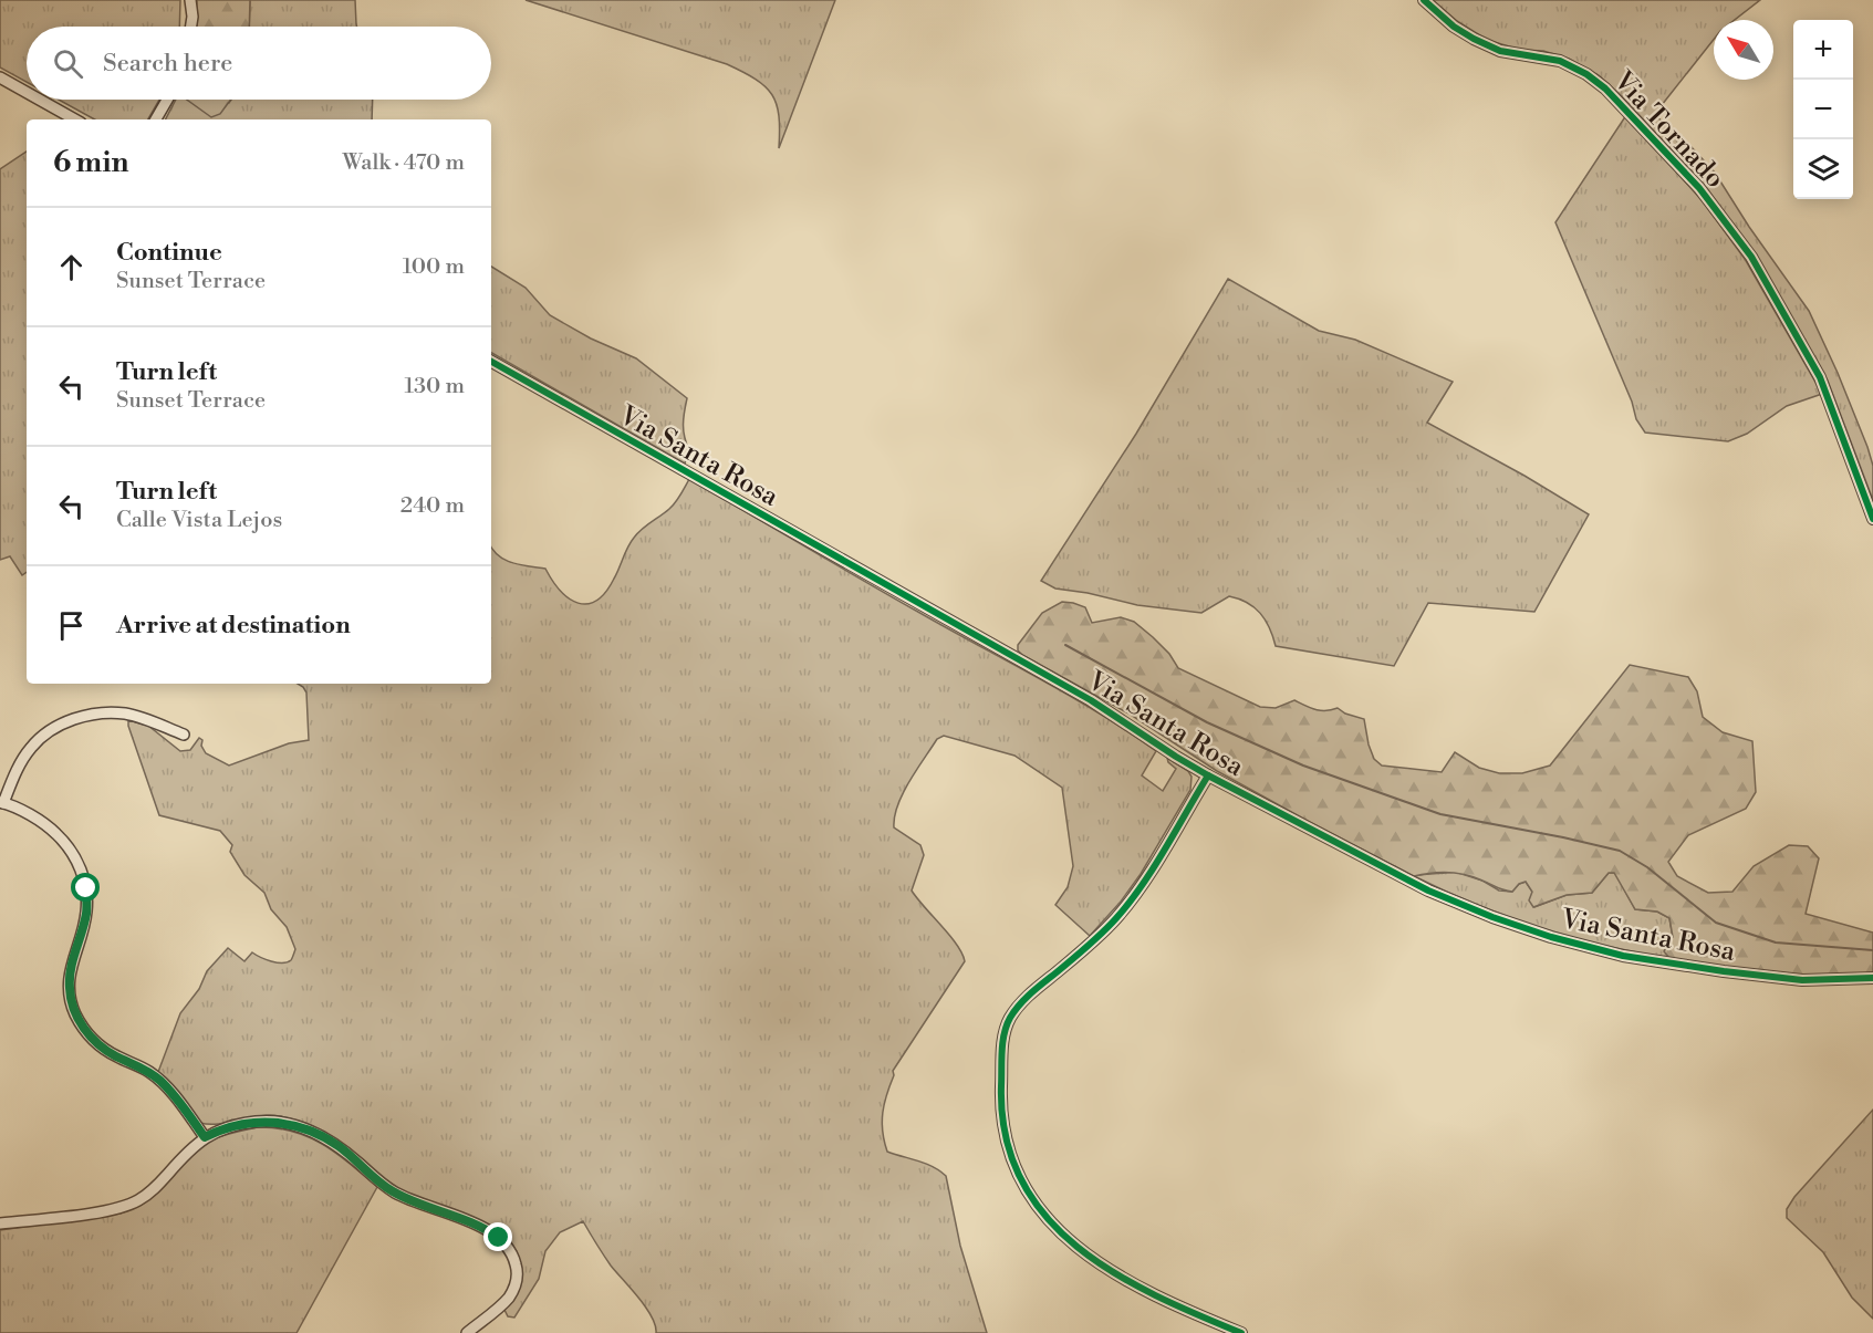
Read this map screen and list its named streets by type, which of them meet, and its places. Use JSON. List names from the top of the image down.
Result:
{
  "streets": {
    "street": ["Via Tornado", "Via Santa Rosa"]
  },
  "north": "top left",
  "page": {
    "map_buttons": ["+", "−"],
    "search": "Search here",
    "heading": ["6 min", "Walk · 470 m"],
    "list": [
      ["Continue", "Sunset Terrace", "100 m"],
      ["Turn left", "Sunset Terrace", "130 m"],
      ["Turn left", "Calle Vista Lejos", "240 m"],
      "Arrive at destination"
    ]
  }
}
